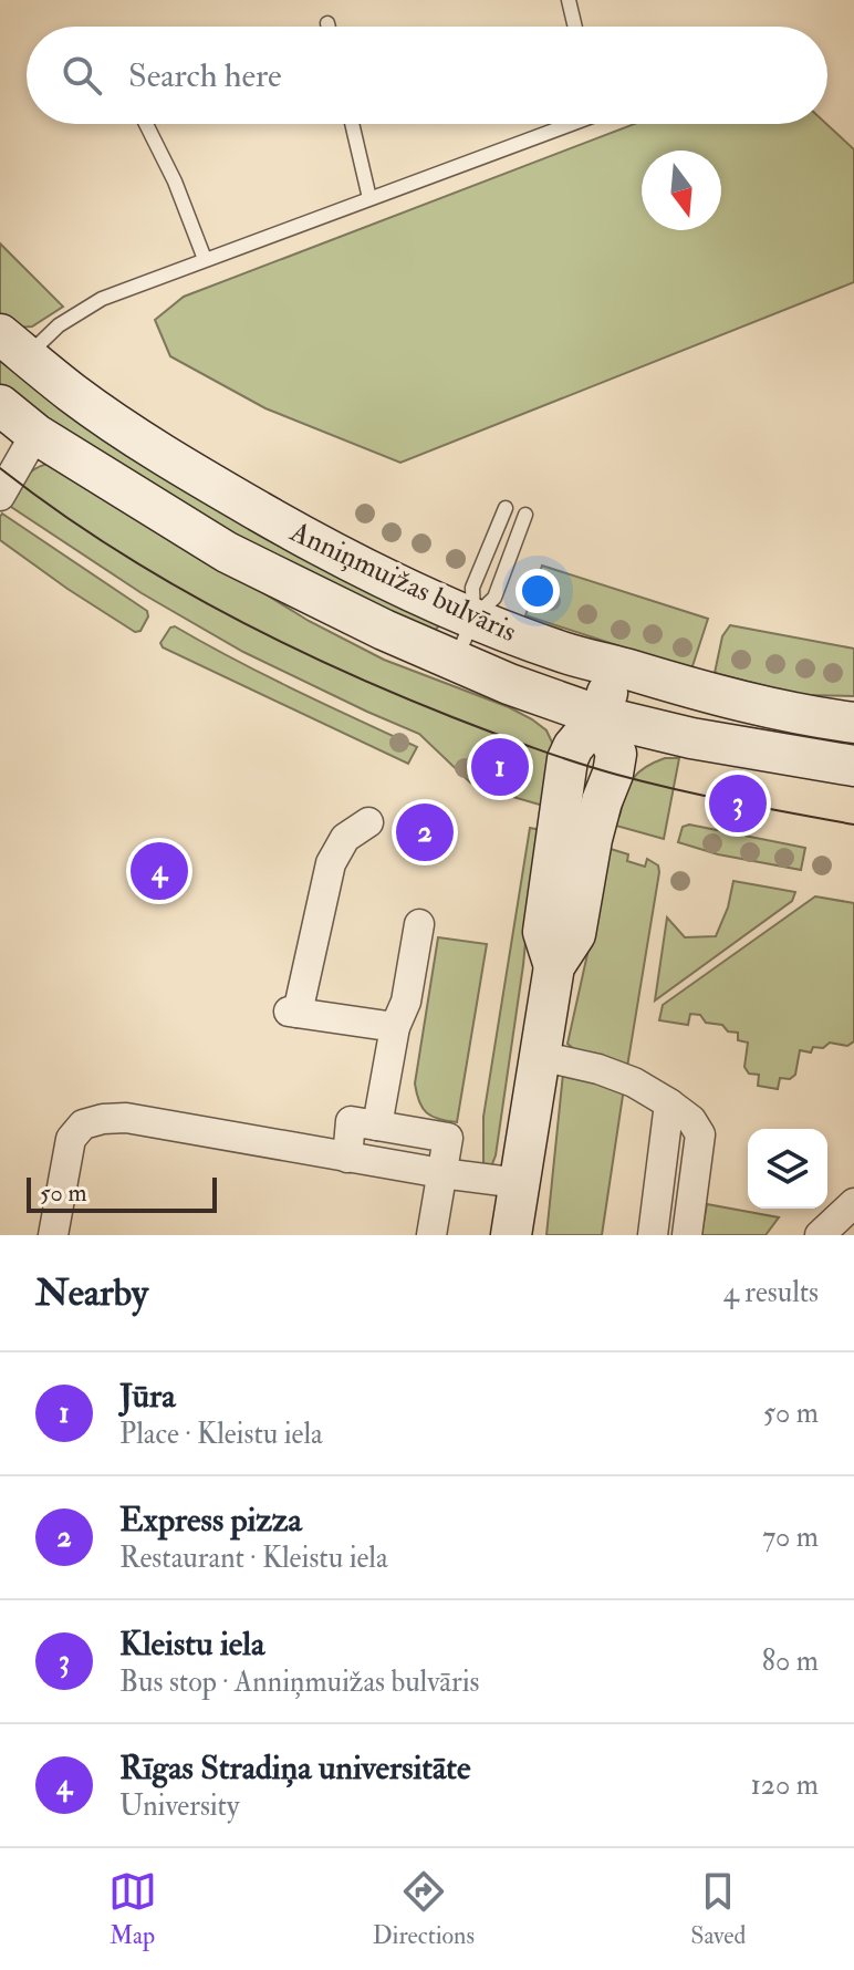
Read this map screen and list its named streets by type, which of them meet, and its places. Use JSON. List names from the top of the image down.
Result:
{
  "streets": {
    "street": ["Anniņmuižas bulvāris"]
  },
  "scale_bar": "50 m",
  "north": "bottom",
  "page": {
    "search": "Search here",
    "pins": [
      "1",
      "3",
      "2",
      "4"
    ],
    "scale": "50 m",
    "heading": ["Nearby", "4 results"],
    "list": [
      {
        "mark": "1",
        "name": "Jūra",
        "note": "Place · Kleistu iela",
        "value": "50 m"
      },
      {
        "mark": "2",
        "name": "Express pizza",
        "note": "Restaurant · Kleistu iela",
        "value": "70 m"
      },
      {
        "mark": "3",
        "name": "Kleistu iela",
        "note": "Bus stop · Anniņmuižas bulvāris",
        "value": "80 m"
      },
      {
        "mark": "4",
        "name": "Rīgas Stradiņa universitāte",
        "note": "University",
        "value": "120 m"
      }
    ],
    "nav": ["Map", "Directions", "Saved"]
  }
}
